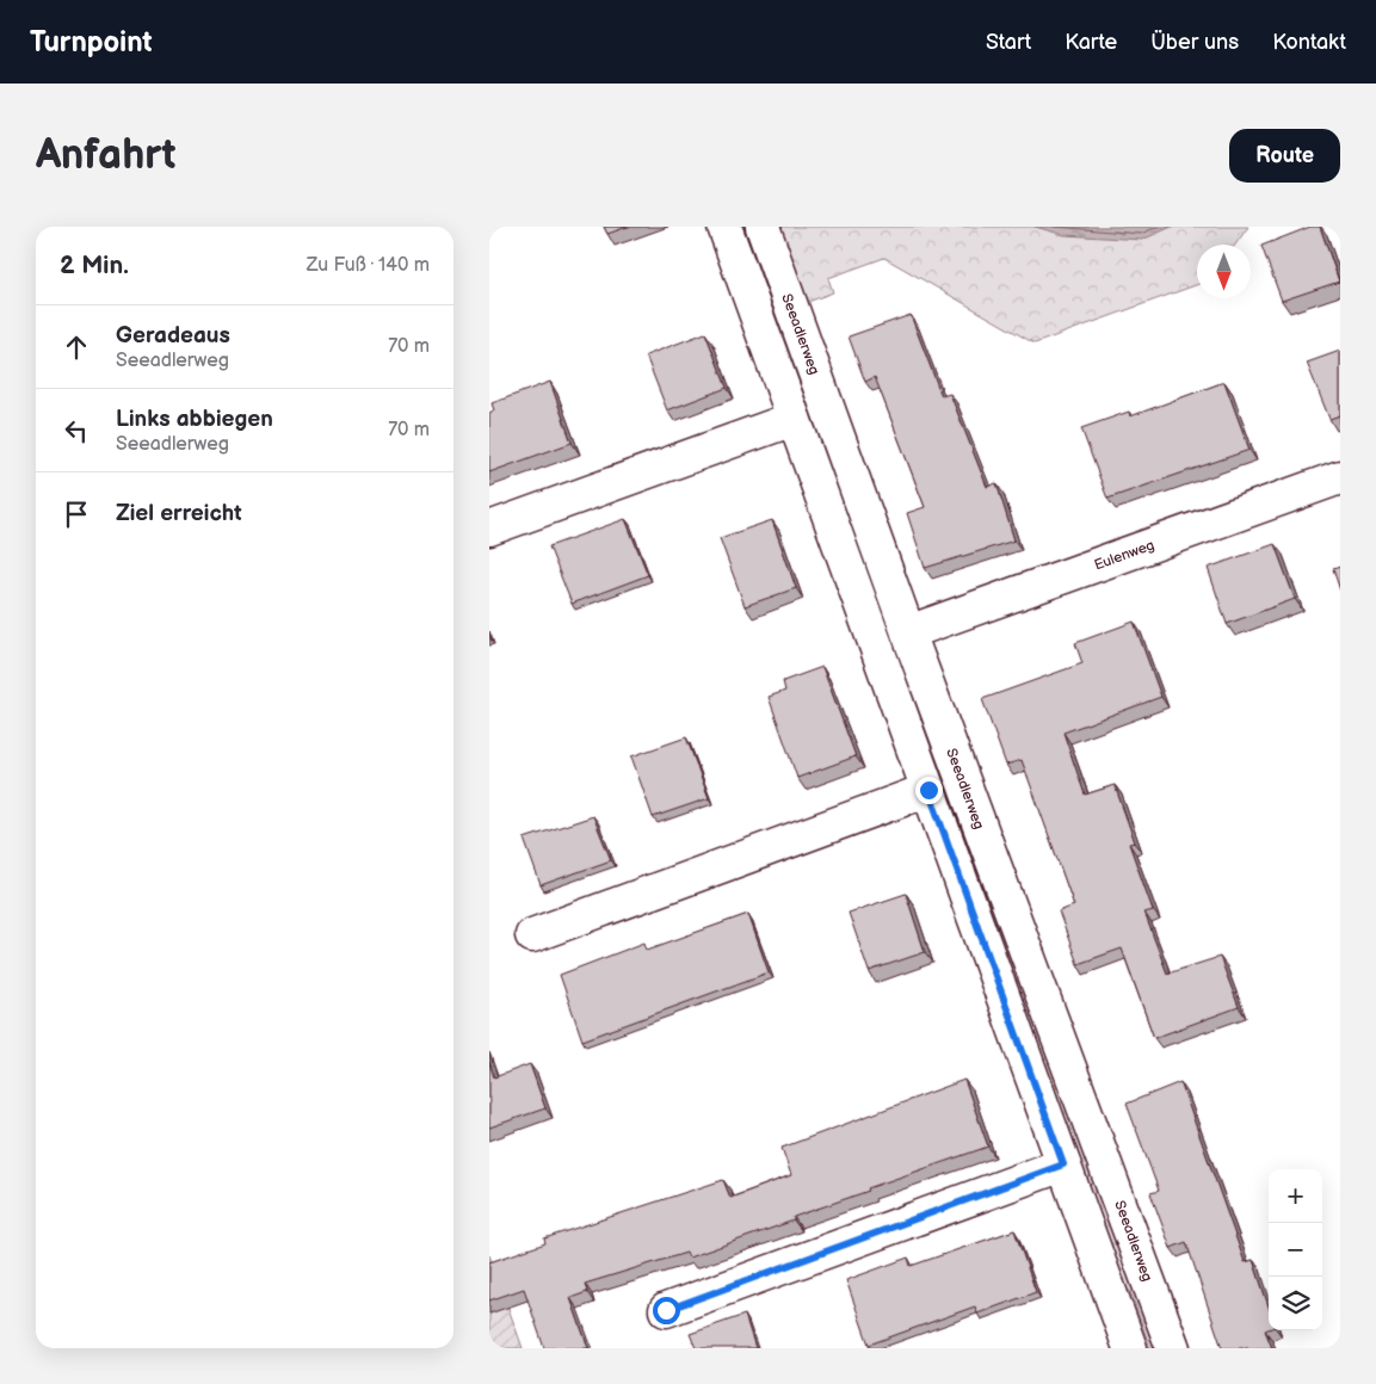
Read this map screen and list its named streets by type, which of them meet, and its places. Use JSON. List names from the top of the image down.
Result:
{
  "streets": {
    "street": ["Seeadlerweg", "Eulenweg"]
  },
  "crossings": [
    ["Seeadlerweg", "Eulenweg"]
  ],
  "north": "bottom",
  "page": {
    "header": "Turnpoint",
    "nav": [
      "Start",
      "Karte",
      "Über uns",
      "Kontakt"
    ],
    "buttons": "Route",
    "title": "Anfahrt",
    "heading": ["2 Min.", "Zu Fuß · 140 m"],
    "list": [
      ["Geradeaus", "Seeadlerweg", "70 m"],
      ["Links abbiegen", "Seeadlerweg", "70 m"],
      "Ziel erreicht"
    ],
    "map_buttons": ["+", "−"]
  }
}
